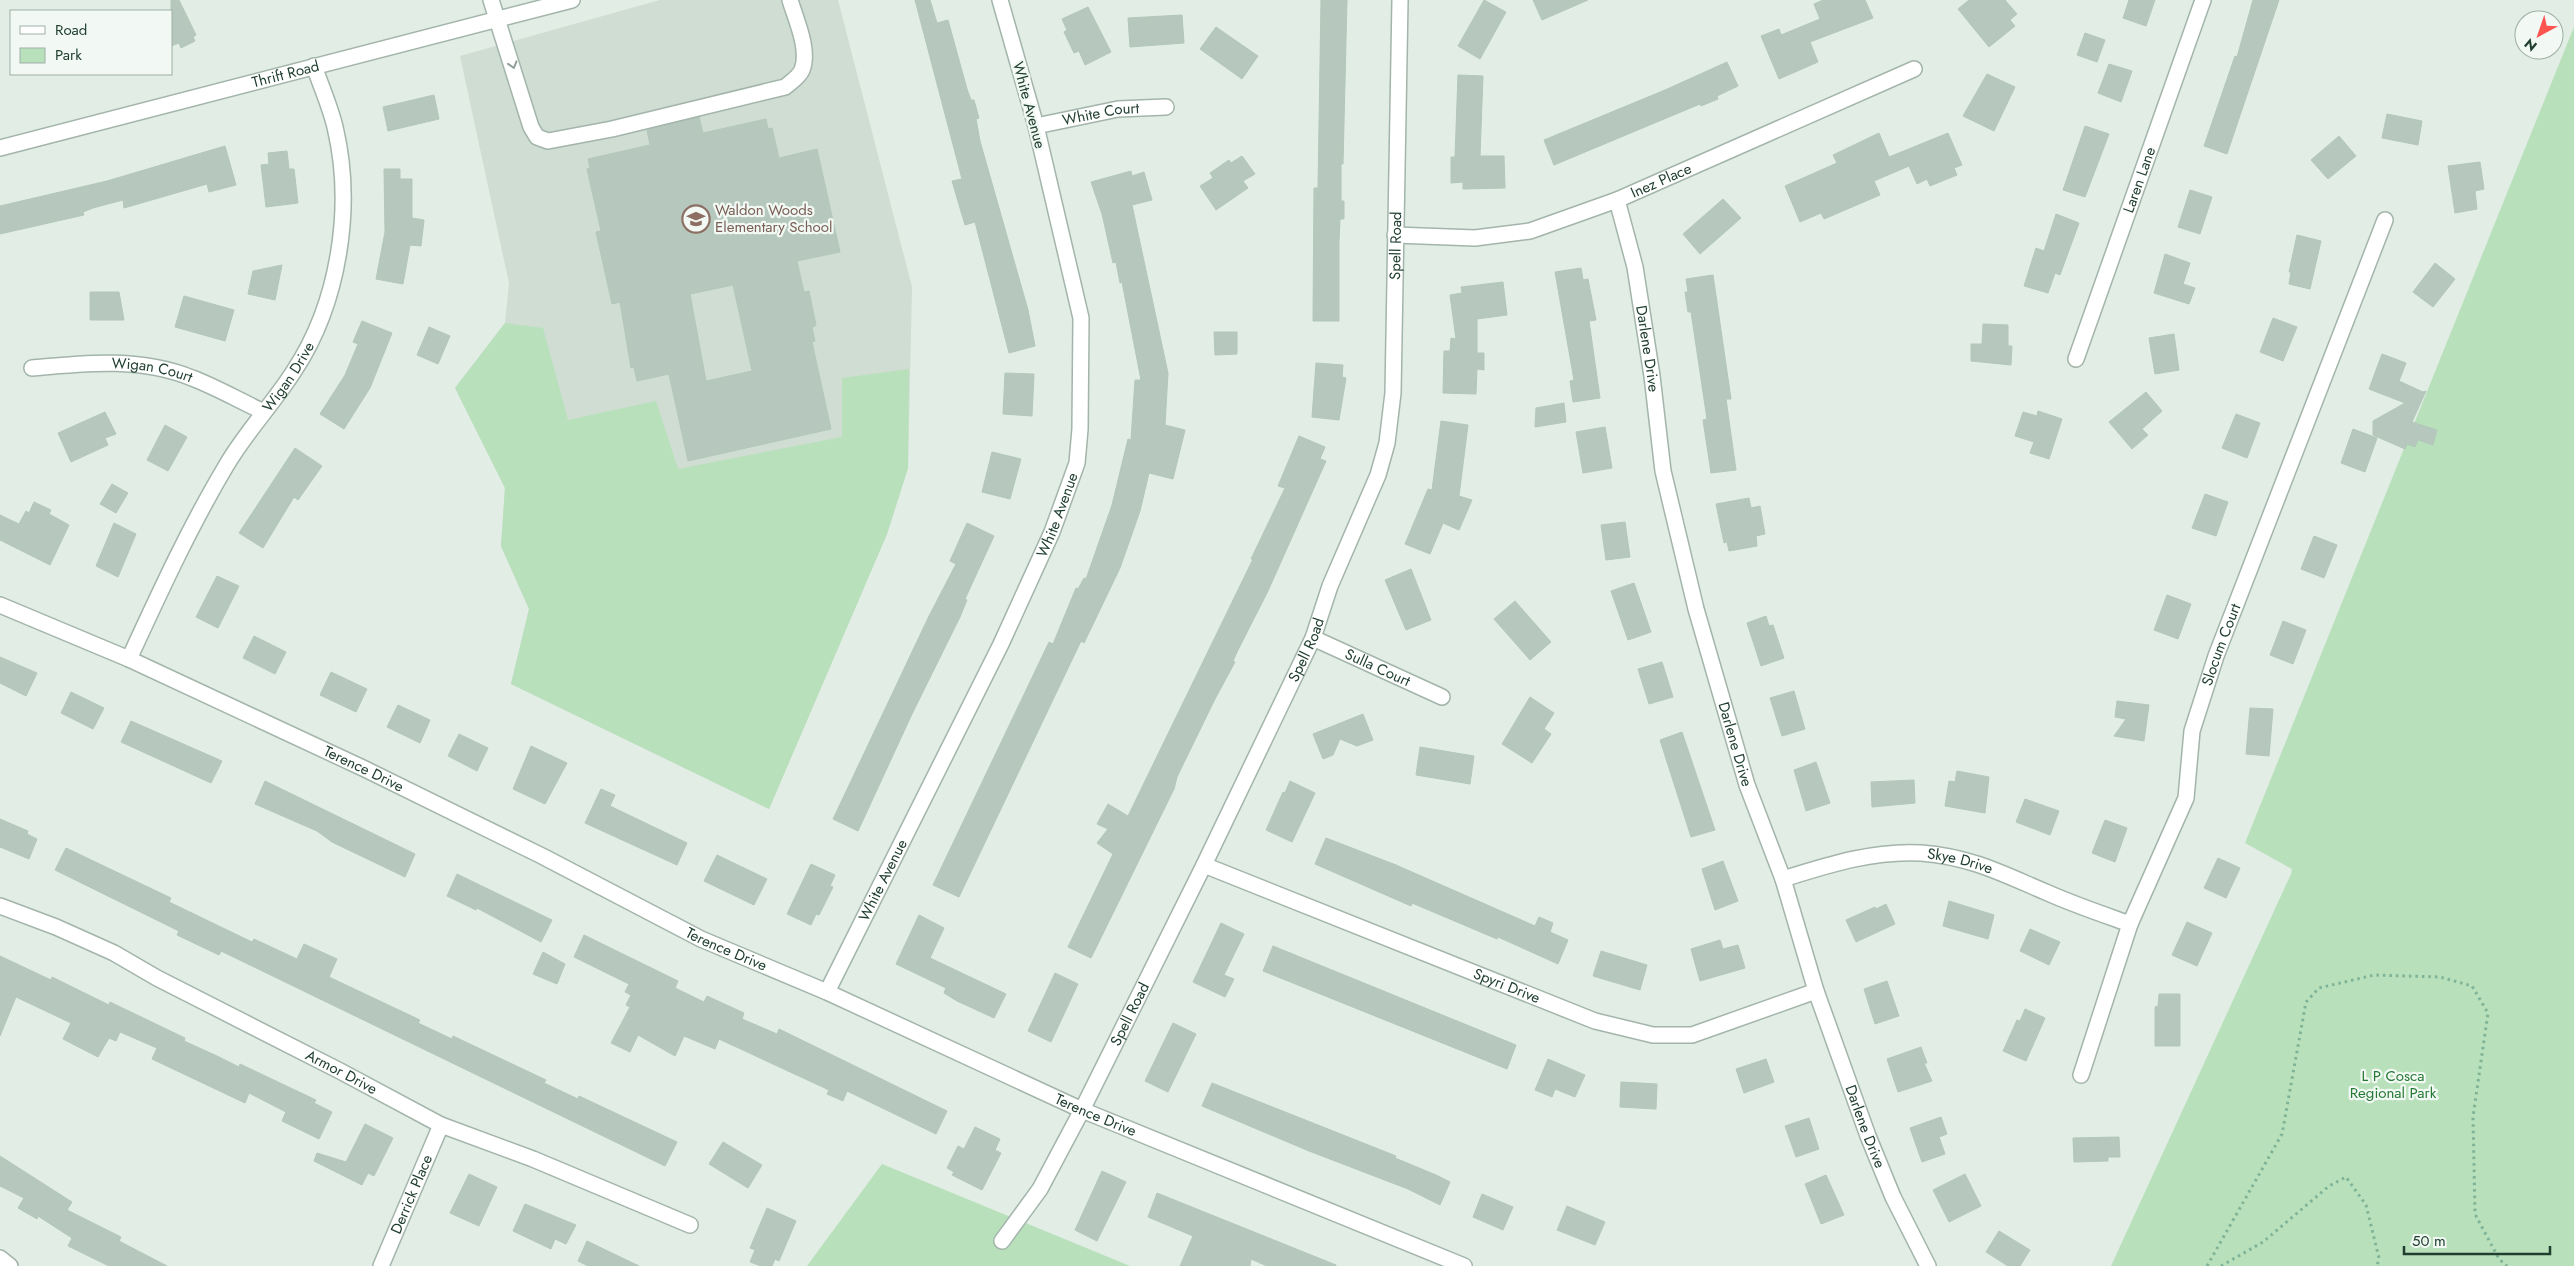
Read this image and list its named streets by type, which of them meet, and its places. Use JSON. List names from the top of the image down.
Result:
{
  "streets": {
    "street": [
      "Thrift Road",
      "White Avenue",
      "White Court",
      "Laren Lane",
      "Inez Place",
      "Spell Road",
      "Darlene Drive",
      "Wigan Court",
      "Wigan Drive",
      "Slocum Court",
      "Sulla Court",
      "Terence Drive",
      "Skye Drive",
      "Spyri Drive",
      "Armor Drive",
      "Derrick Place"
    ]
  },
  "crossings": [
    ["Thrift Road", "Wigan Drive"],
    ["White Avenue", "White Court"],
    ["White Avenue", "Terence Drive"],
    ["Inez Place", "Spell Road"],
    ["Inez Place", "Darlene Drive"],
    ["Spell Road", "Sulla Court"],
    ["Spell Road", "Terence Drive"],
    ["Spell Road", "Spyri Drive"],
    ["Darlene Drive", "Skye Drive"],
    ["Darlene Drive", "Spyri Drive"],
    ["Wigan Court", "Wigan Drive"],
    ["Wigan Drive", "Terence Drive"],
    ["Slocum Court", "Skye Drive"],
    ["Armor Drive", "Derrick Place"]
  ],
  "parks": ["L P Cosca Regional Park"],
  "places": {
    "school or university": ["Waldon Woods Elementary School"]
  },
  "legend": ["Road", "Park"],
  "scale_bar": "50 m",
  "north": "bottom left"
}
